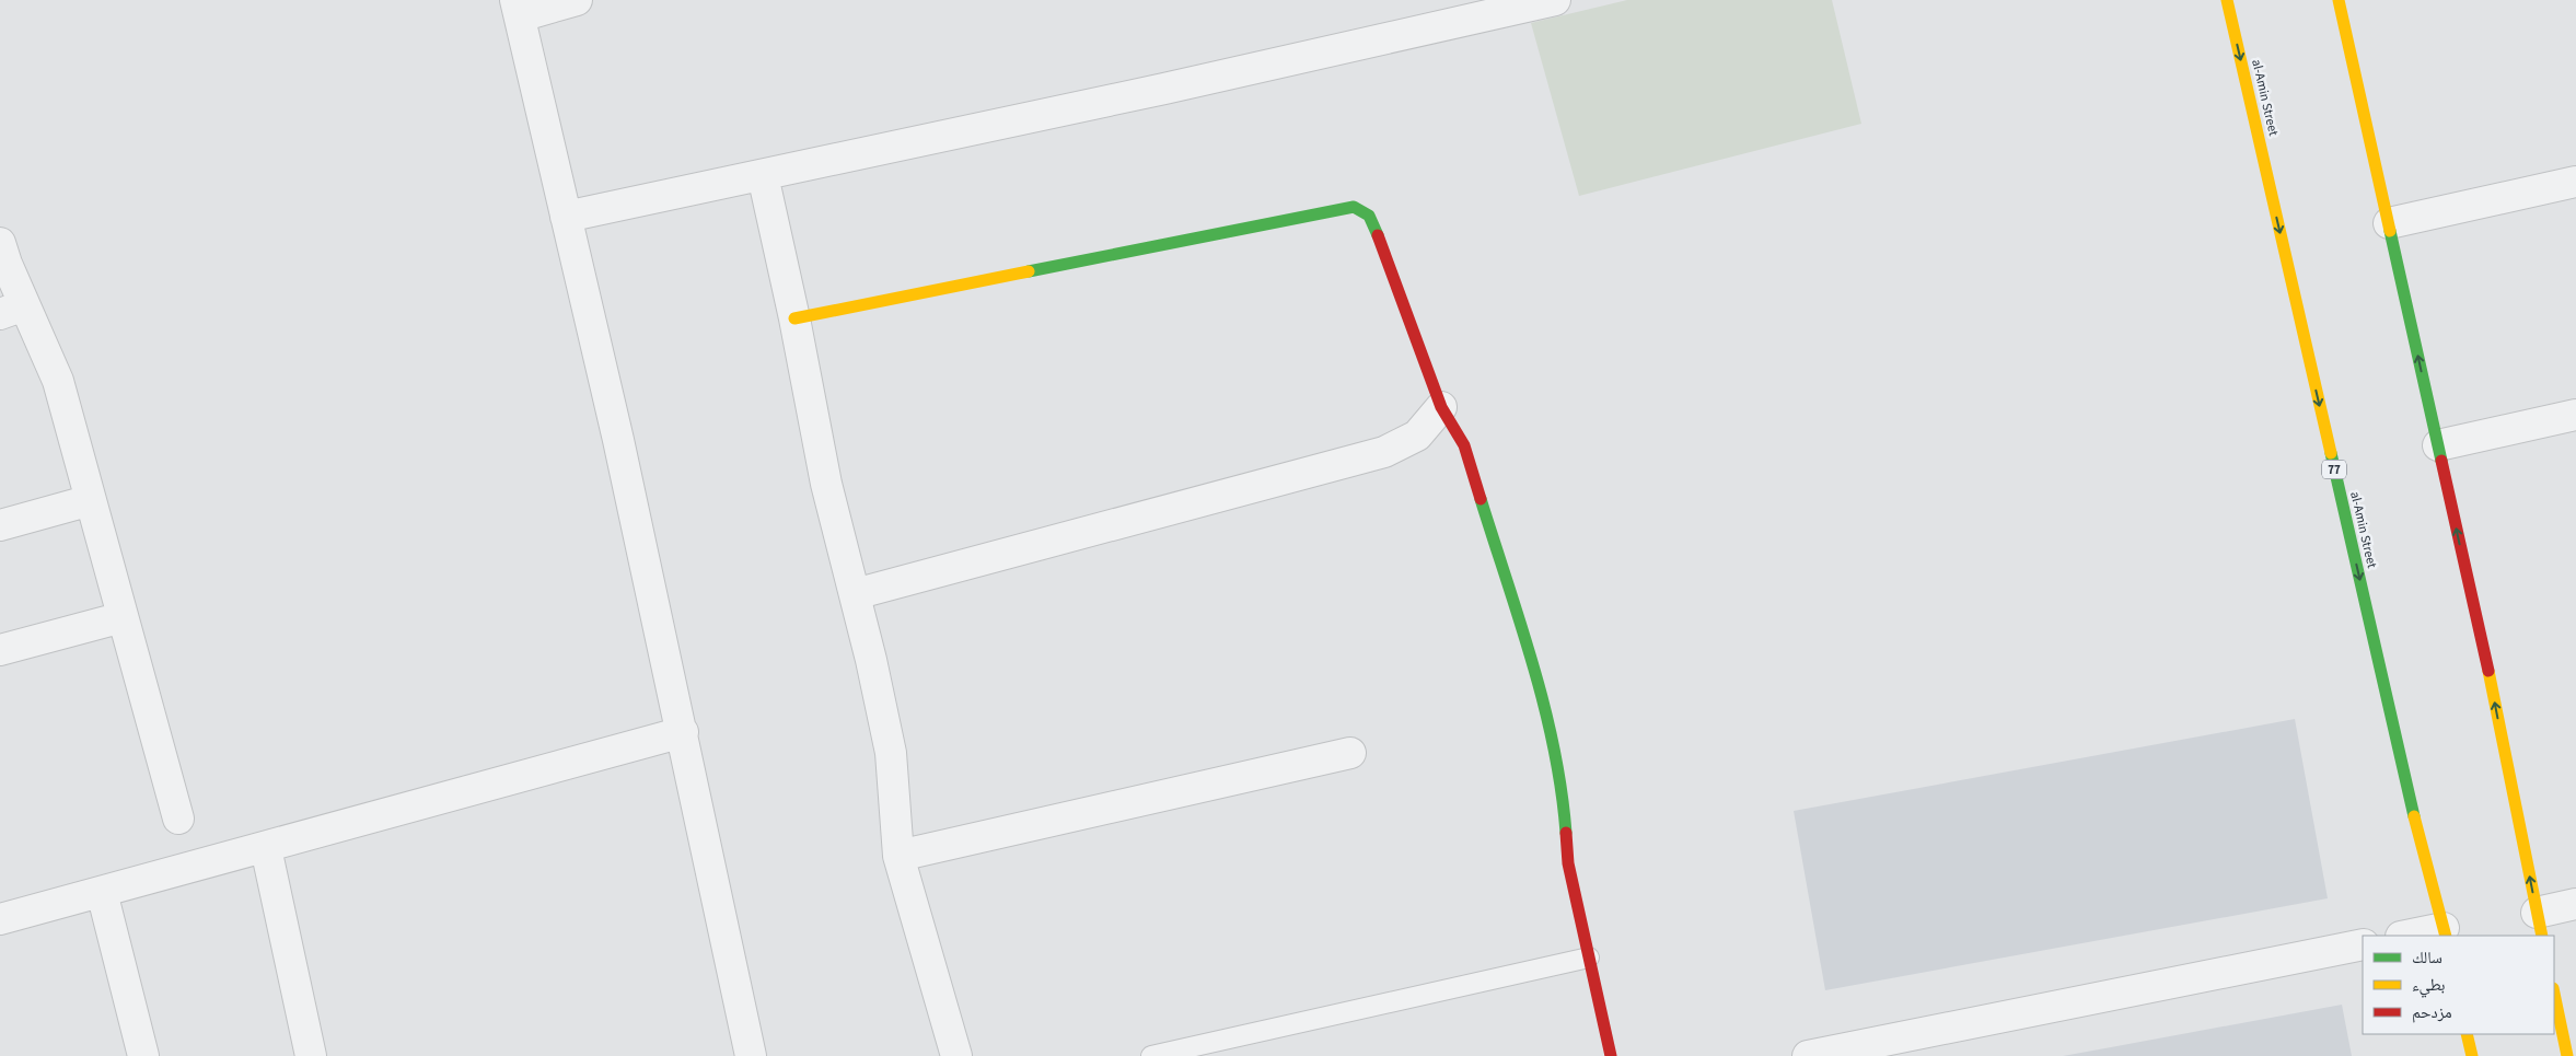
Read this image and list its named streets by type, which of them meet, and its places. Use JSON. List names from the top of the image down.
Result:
{
  "streets": {
    "main road": ["al-Amin Street", "77"]
  },
  "legend": ["سالك", "بطيء", "مزدحم"]
}
